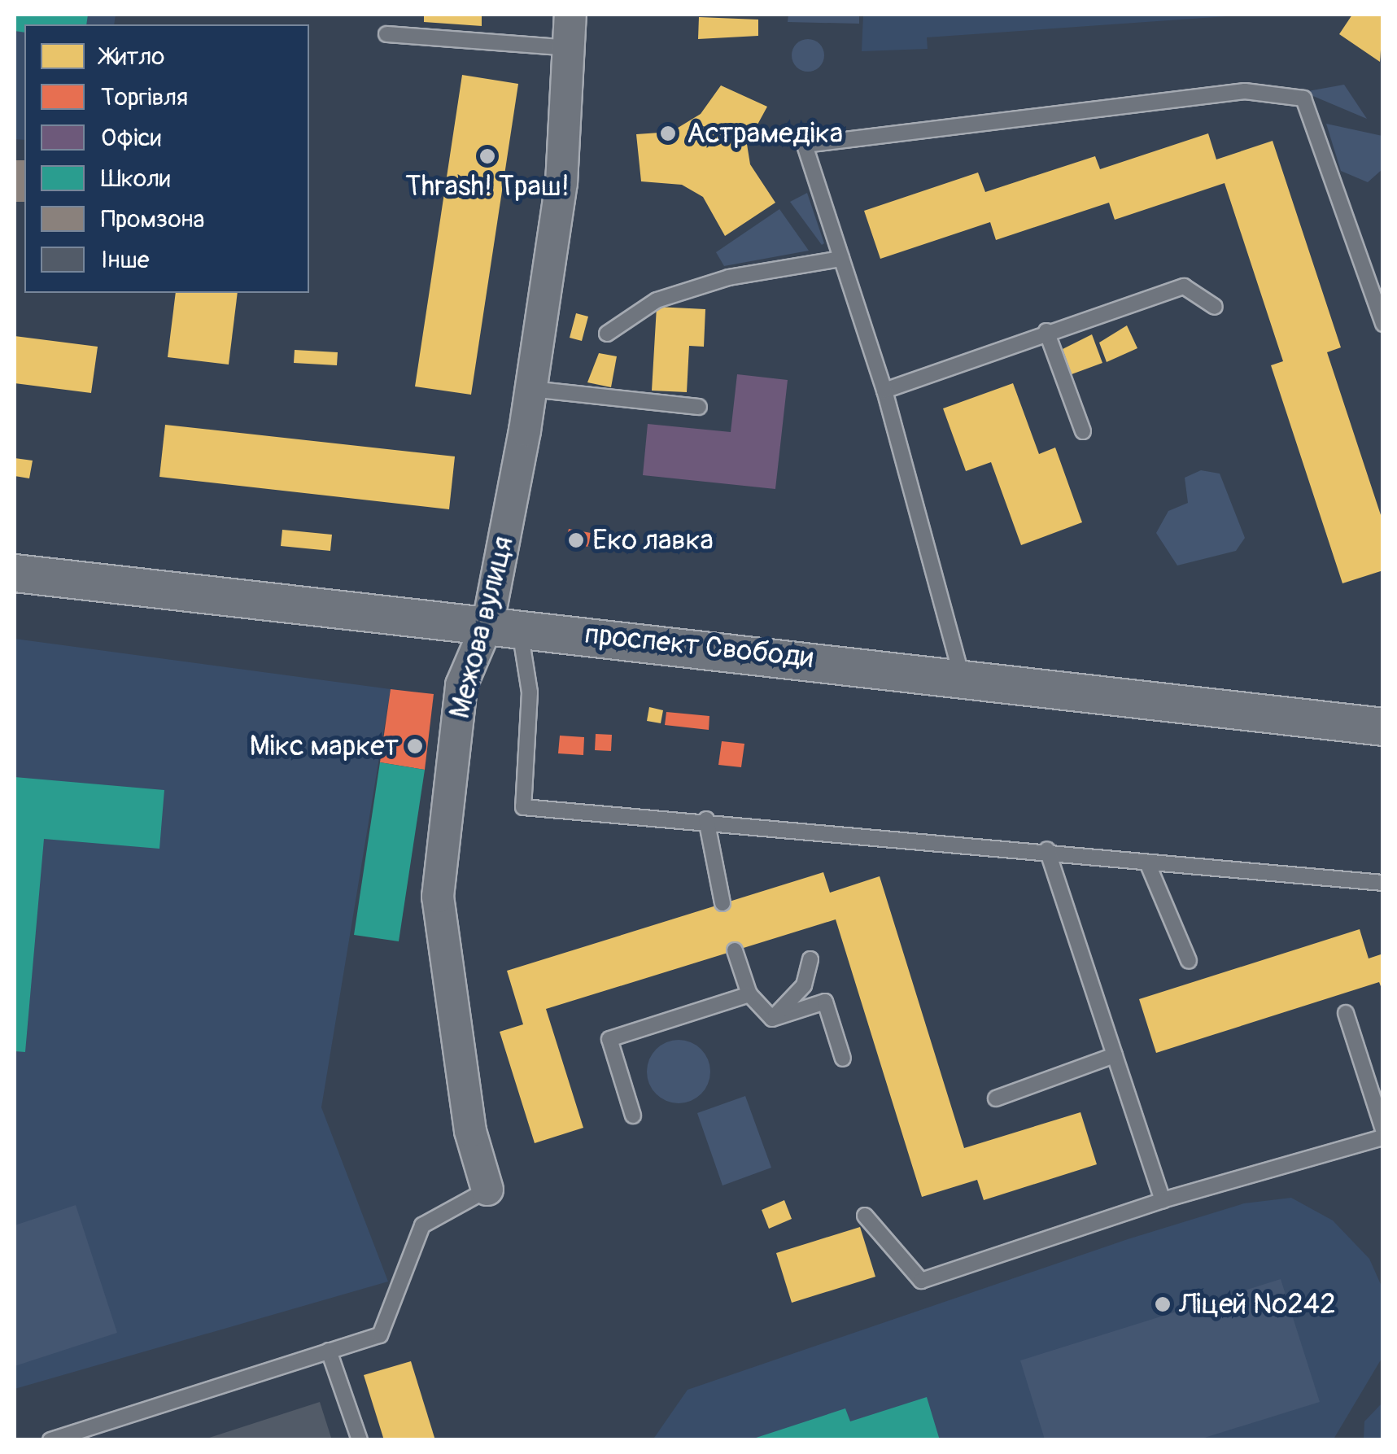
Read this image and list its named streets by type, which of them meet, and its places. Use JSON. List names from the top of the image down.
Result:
{
  "streets": {
    "street": ["Межова вулиця", "проспект Свободи"]
  },
  "crossings": [
    ["Межова вулиця", "проспект Свободи"]
  ],
  "places": [
    "Астрамедіка",
    "Thrash! Траш!",
    "Еко лавка",
    "Мікс маркет",
    "Ліцей №242"
  ],
  "legend": [
    "Житло",
    "Торгівля",
    "Офіси",
    "Школи",
    "Промзона",
    "Інше"
  ]
}
